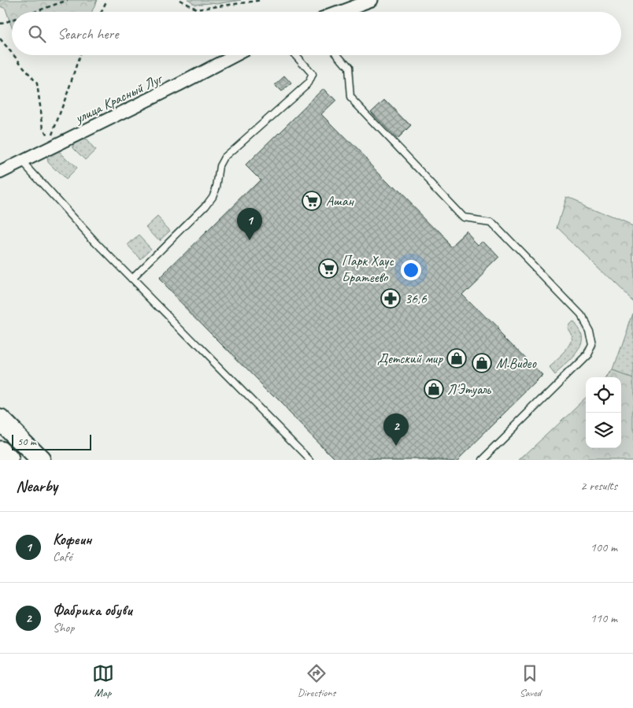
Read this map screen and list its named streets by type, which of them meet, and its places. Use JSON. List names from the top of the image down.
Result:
{
  "streets": {
    "street": ["улица Красный Луг"]
  },
  "places": {
    "supermarket": ["Ашан", "Парк Хаус Братеево"],
    "pharmacy": ["36,6"],
    "shop": ["Детский мир", "М.Видео", "Л'Этуаль"]
  },
  "scale_bar": "50 m",
  "page": {
    "search": "Search here",
    "pins": ["1", "2"],
    "scale": "50 m",
    "heading": ["Nearby", "2 results"],
    "list": [
      {
        "mark": "1",
        "name": "Кофеин",
        "note": "Café",
        "value": "100 m"
      },
      {
        "mark": "2",
        "name": "Фабрика обуви",
        "note": "Shop",
        "value": "110 m"
      }
    ],
    "nav": ["Map", "Directions", "Saved"]
  }
}
